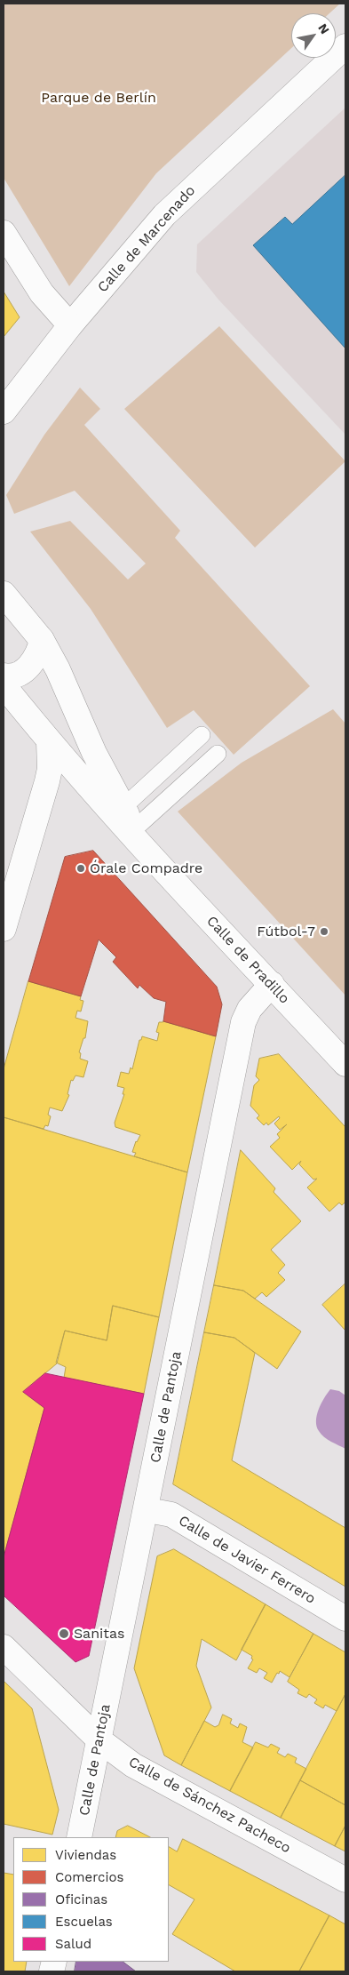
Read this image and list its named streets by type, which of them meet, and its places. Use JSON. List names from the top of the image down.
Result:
{
  "streets": {
    "street": [
      "Calle de Marcenado",
      "Calle de Pradillo",
      "Calle de Pantoja",
      "Calle de Javier Ferrero",
      "Calle de Sánchez Pacheco"
    ]
  },
  "crossings": [
    ["Calle de Pradillo", "Calle de Pantoja"],
    ["Calle de Pantoja", "Calle de Javier Ferrero"],
    ["Calle de Pantoja", "Calle de Sánchez Pacheco"]
  ],
  "parks": ["Parque de Berlín"],
  "places": ["Órale Compadre", "Fútbol-7", "Sanitas"],
  "legend": [
    "Viviendas",
    "Comercios",
    "Oficinas",
    "Escuelas",
    "Salud"
  ],
  "north": "top right"
}
